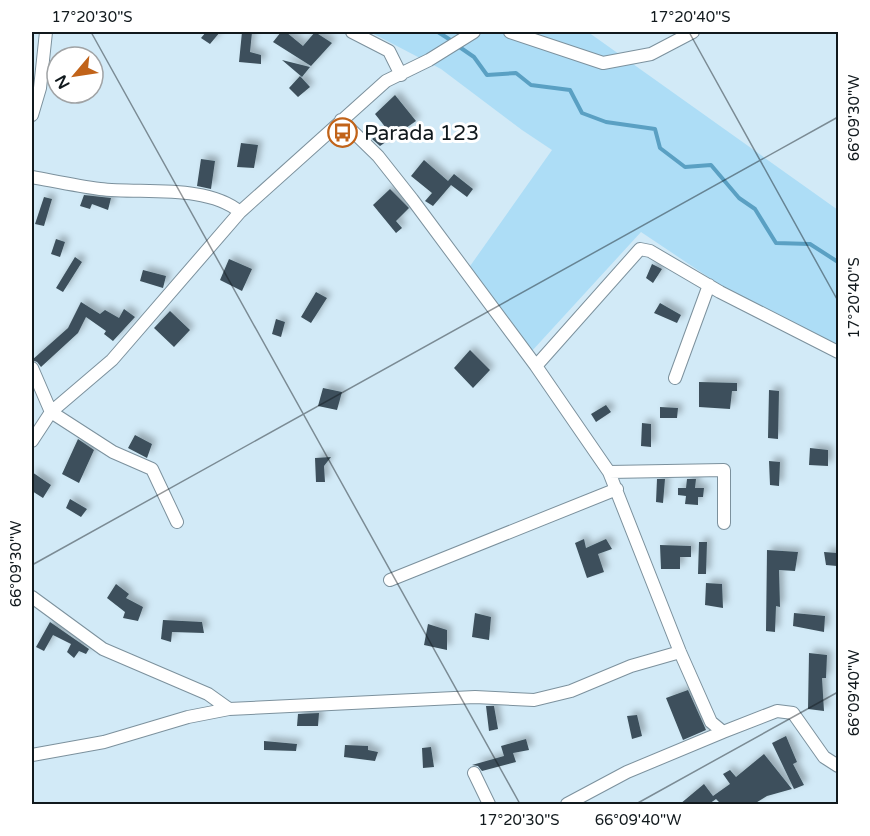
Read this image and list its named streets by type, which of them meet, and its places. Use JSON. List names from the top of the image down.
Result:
{
  "places": {
    "bus stop": ["Parada 123"]
  },
  "north": "bottom left",
  "coordinates": [
    "17°20'30\"S",
    "17°20'40\"S",
    "66°09'30\"W",
    "66°09'40\"W"
  ]
}
